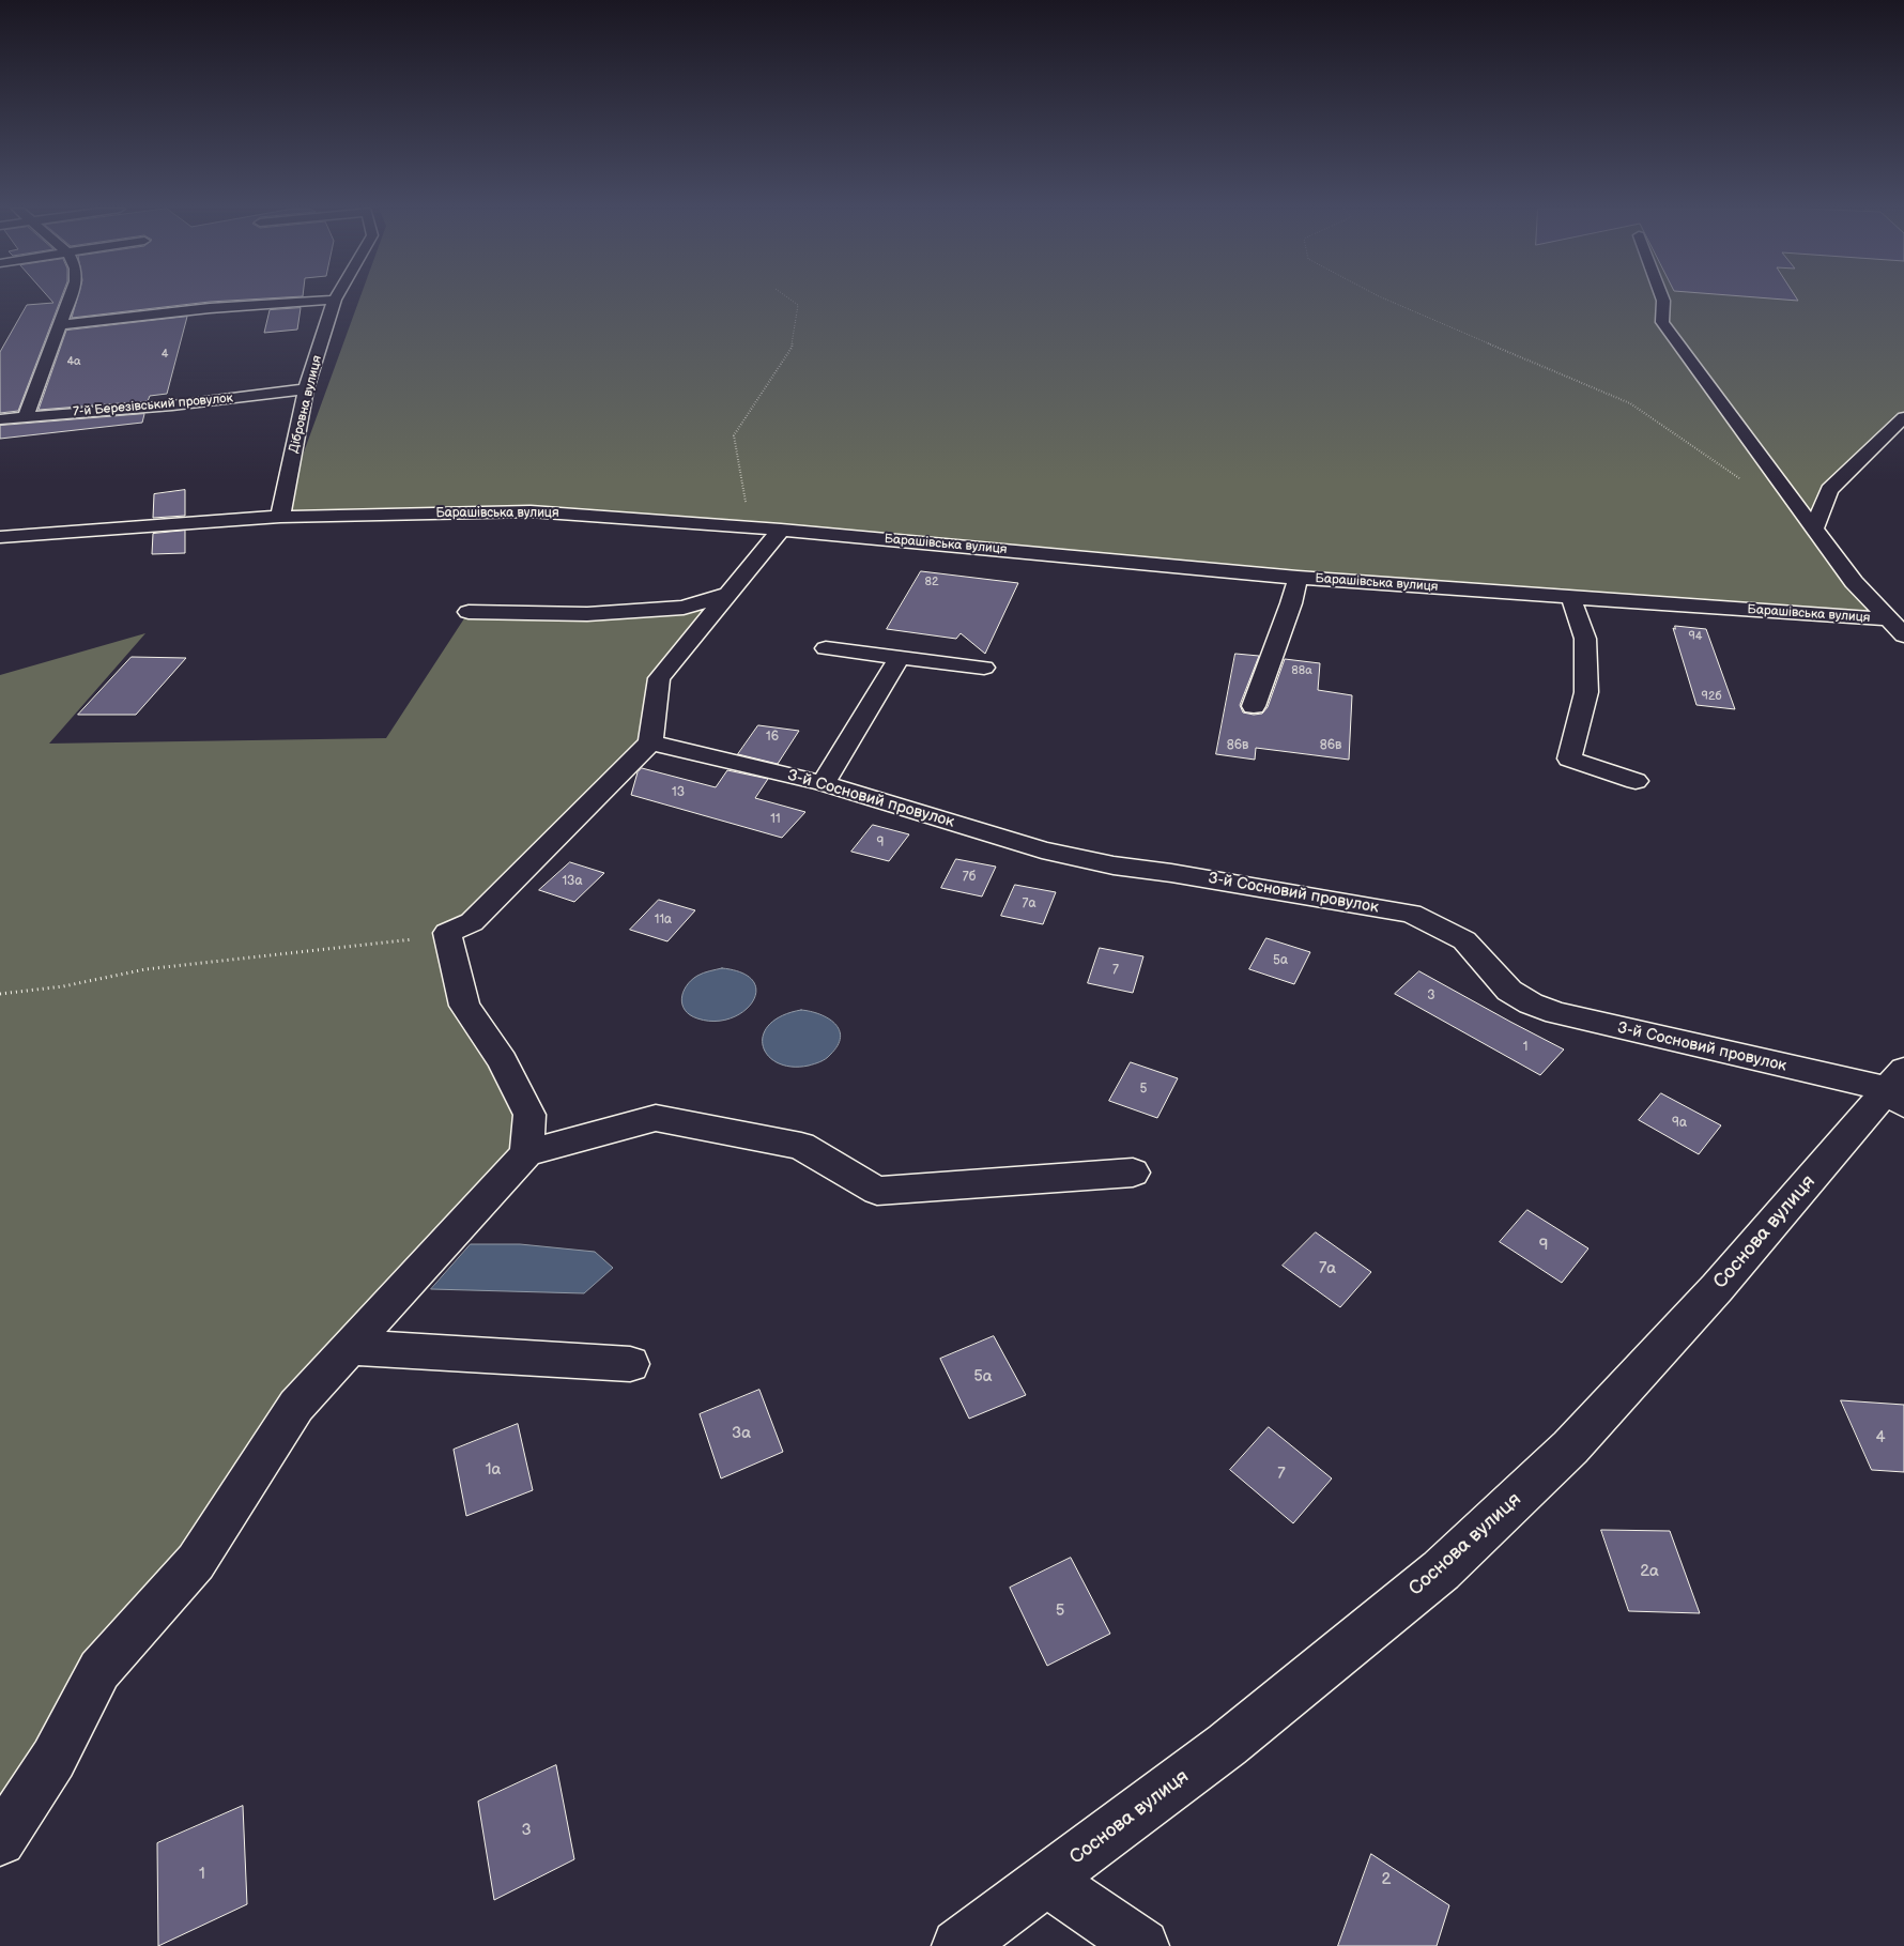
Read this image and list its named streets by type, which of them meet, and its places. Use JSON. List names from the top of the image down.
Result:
{
  "streets": {
    "street": [
      "Дібровна вулиця",
      "7-й Березівський провулок",
      "Барашівська вулиця",
      "3-й Сосновий провулок",
      "Соснова вулиця"
    ]
  },
  "crossings": [
    ["Дібровна вулиця", "7-й Березівський провулок"],
    ["Дібровна вулиця", "Барашівська вулиця"],
    ["3-й Сосновий провулок", "Соснова вулиця"]
  ],
  "house_numbers": [
    "4",
    "4а",
    "82",
    "94",
    "88а",
    "92б",
    "16",
    "86в",
    "86в",
    "13",
    "11",
    "9",
    "7б",
    "13а",
    "7а",
    "11а",
    "5а",
    "7",
    "3",
    "1",
    "5",
    "9а",
    "9",
    "7а",
    "5а",
    "3а",
    "4",
    "1а",
    "7",
    "2а",
    "5",
    "3",
    "1",
    "2"
  ]
}
